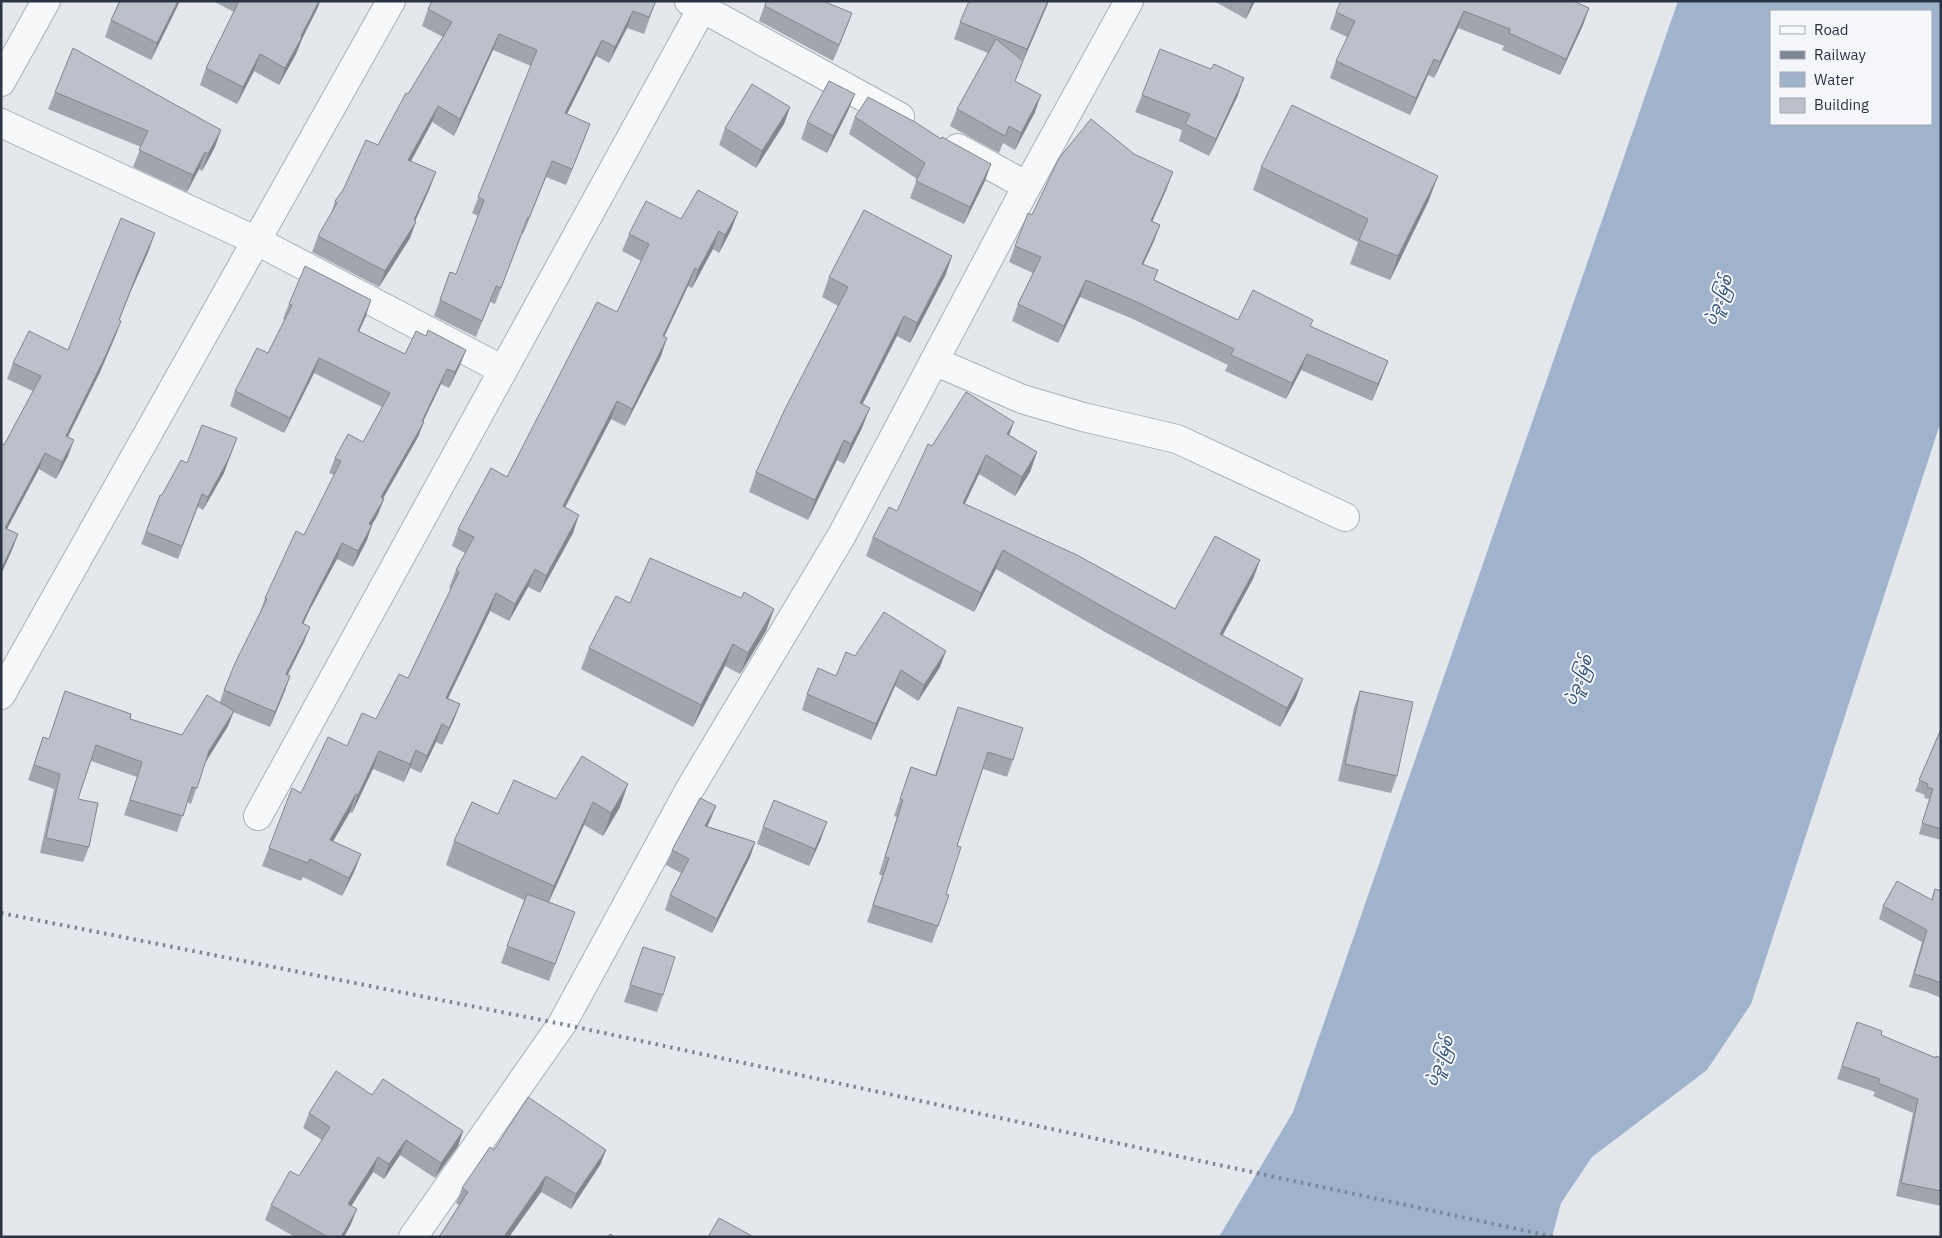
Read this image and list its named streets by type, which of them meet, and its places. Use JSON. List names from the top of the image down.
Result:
{
  "water": ["ပဲခူးမြစ်"],
  "legend": [
    "Road",
    "Railway",
    "Water",
    "Building"
  ]
}
